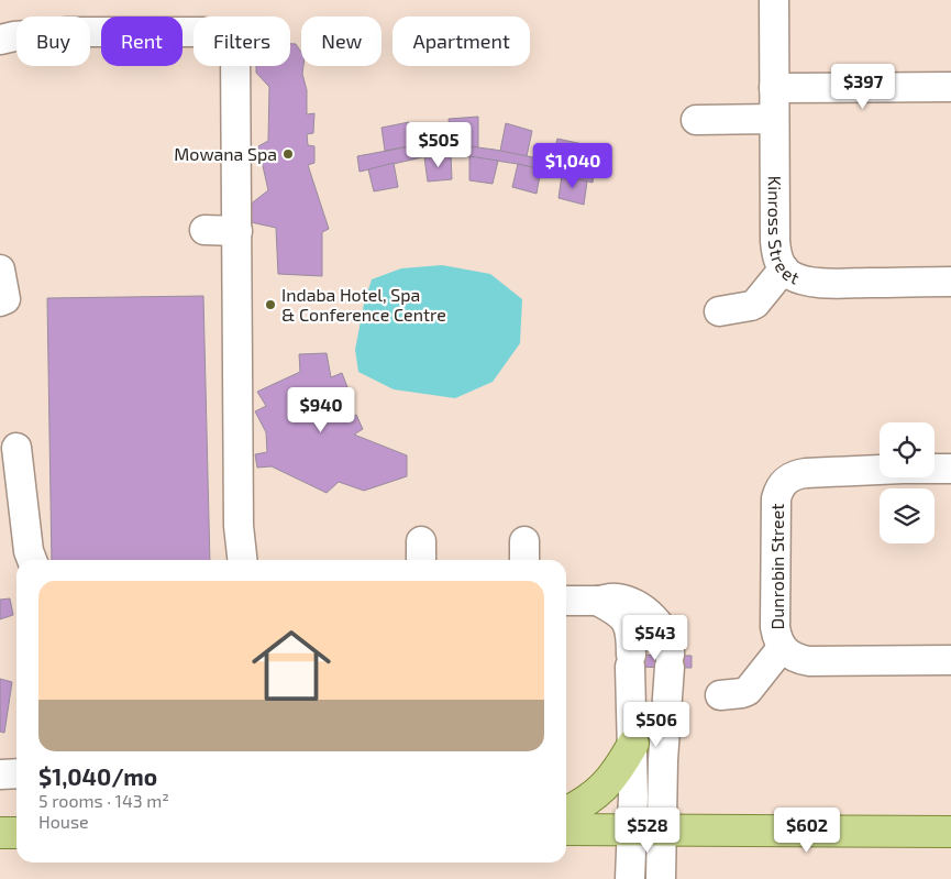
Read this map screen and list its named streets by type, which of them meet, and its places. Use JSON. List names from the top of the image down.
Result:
{
  "streets": {
    "street": ["Kinross Street", "Dunrobin Street"]
  },
  "places": ["Mowana Spa", "Indaba Hotel, Spa & Conference Centre"],
  "page": {
    "chip": [
      "Buy",
      "Rent",
      "Filters",
      "New",
      "Apartment"
    ],
    "price": [
      "$397",
      "$505",
      "$1,040",
      "$940",
      "$543",
      "$506",
      "$528",
      "$602"
    ],
    "list": [
      {
        "name": "$1,040/mo",
        "note": "5 rooms · 143 m² · House"
      }
    ]
  }
}
